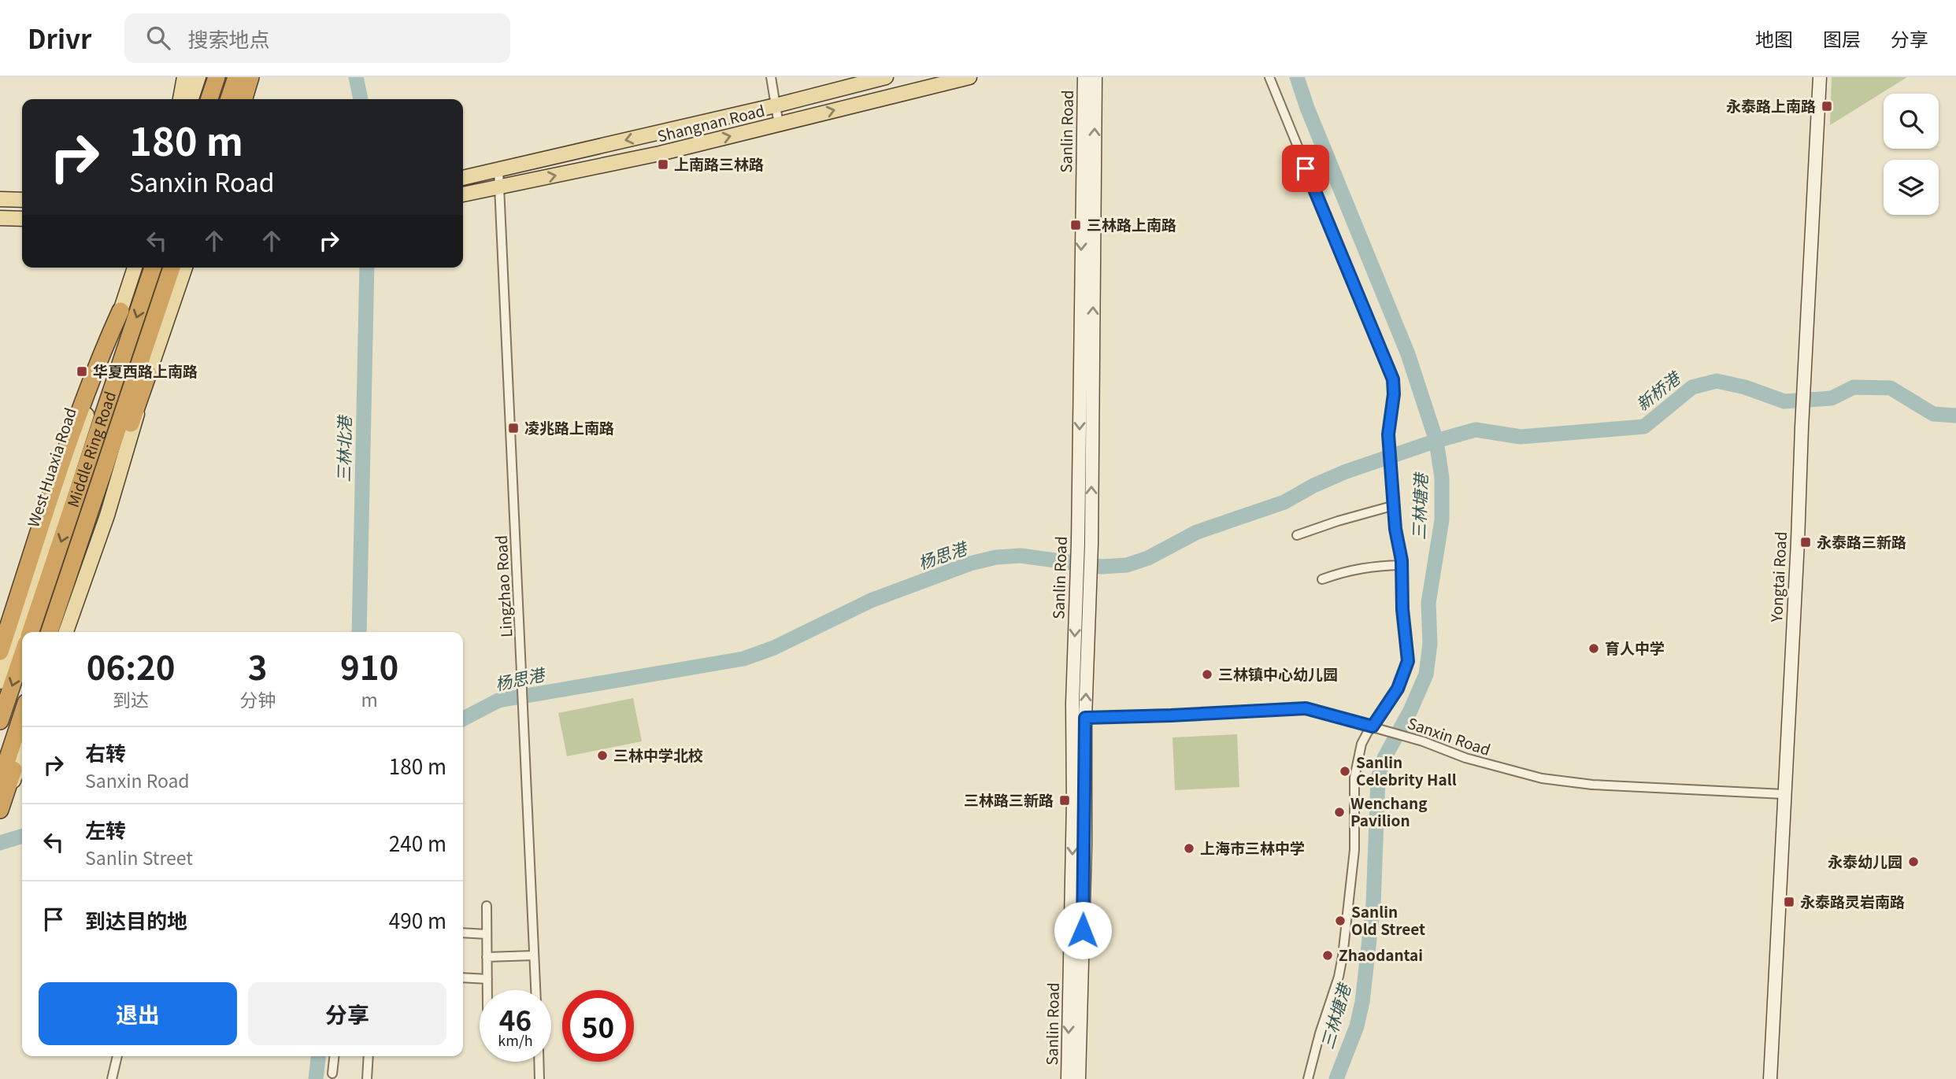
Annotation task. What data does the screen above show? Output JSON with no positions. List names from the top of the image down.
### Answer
{
  "streets": {
    "highway": ["Middle Ring Road"],
    "main road": [
      "Shangnan Road",
      "Sanlin Road",
      "West Huaxia Road",
      "Yongtai Road"
    ],
    "street": ["Lingzhao Road", "Sanxin Road"]
  },
  "crossings": [
    ["Shangnan Road", "Lingzhao Road"],
    ["Sanlin Road", "Sanxin Road"],
    ["Yongtai Road", "Sanxin Road"]
  ],
  "water": [
    "新桥港",
    "三林北港",
    "三林塘港",
    "杨思港"
  ],
  "places": {
    "transit": [
      "永泰路上南路",
      "上南路三林路",
      "三林路上南路",
      "华夏西路上南路",
      "凌兆路上南路",
      "永泰路三新路",
      "三林路三新路",
      "永泰路灵岩南路"
    ],
    "other": [
      "育人中学",
      "三林镇中心幼儿园",
      "三林中学北校",
      "Sanlin Celebrity Hall",
      "Wenchang Pavilion",
      "上海市三林中学",
      "永泰幼儿园",
      "Sanlin Old Street",
      "Zhaodantai"
    ]
  },
  "page": {
    "header": "Drivr",
    "search": "搜索地点",
    "nav": ["地图", "图层", "分享"],
    "turn": ["180 m", "Sanxin Road"],
    "eta": [
      "06:20",
      "到达",
      "3",
      "分钟",
      "910",
      "m"
    ],
    "list": [
      {
        "name": "右转",
        "note": "Sanxin Road",
        "value": "180 m"
      },
      {
        "name": "左转",
        "note": "Sanlin Street",
        "value": "240 m"
      },
      {
        "name": "到达目的地",
        "value": "490 m"
      }
    ],
    "buttons": ["退出", "分享"],
    "speed": "46 km/h",
    "limit": "50"
  }
}
